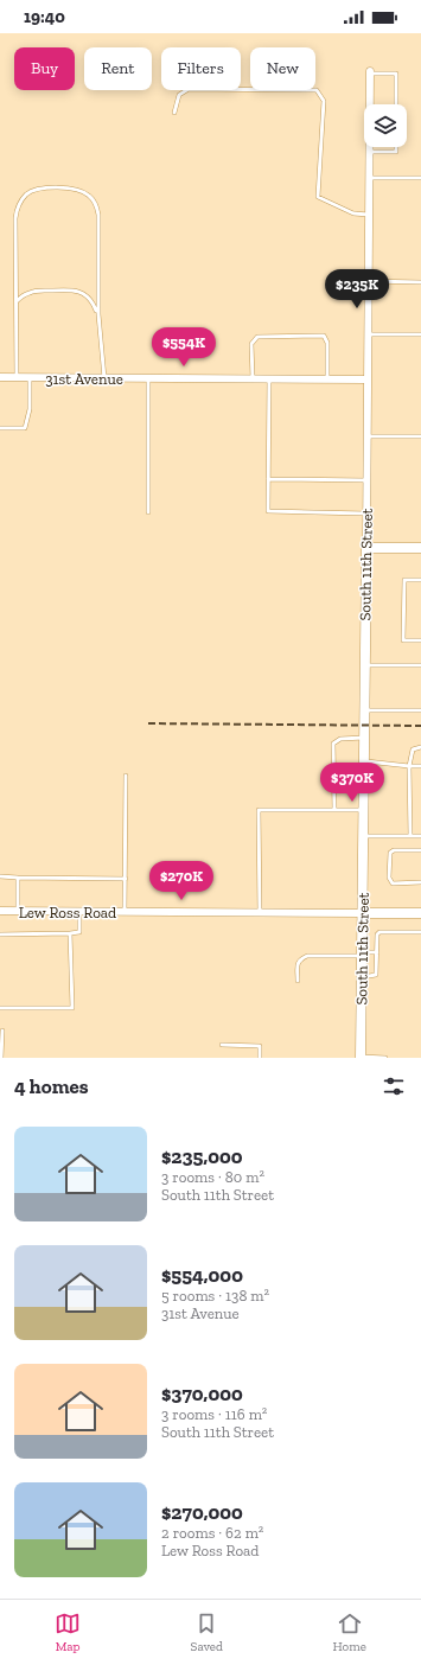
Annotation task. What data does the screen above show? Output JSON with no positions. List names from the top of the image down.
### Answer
{
  "streets": {
    "street": ["31st Avenue", "South 11th Street", "Lew Ross Road"]
  },
  "crossings": [
    ["31st Avenue", "South 11th Street"],
    ["South 11th Street", "Lew Ross Road"]
  ],
  "page": {
    "status": "19:40",
    "chip": [
      "Buy",
      "Rent",
      "Filters",
      "New"
    ],
    "price": [
      "$235K",
      "$554K",
      "$370K",
      "$270K"
    ],
    "heading": "4 homes",
    "list": [
      {
        "name": "$235,000",
        "note": "3 rooms · 80 m² · South 11th Street"
      },
      {
        "name": "$554,000",
        "note": "5 rooms · 138 m² · 31st Avenue"
      },
      {
        "name": "$370,000",
        "note": "3 rooms · 116 m² · South 11th Street"
      },
      {
        "name": "$270,000",
        "note": "2 rooms · 62 m² · Lew Ross Road"
      }
    ],
    "tabs": ["Map", "Saved", "Home"]
  }
}
